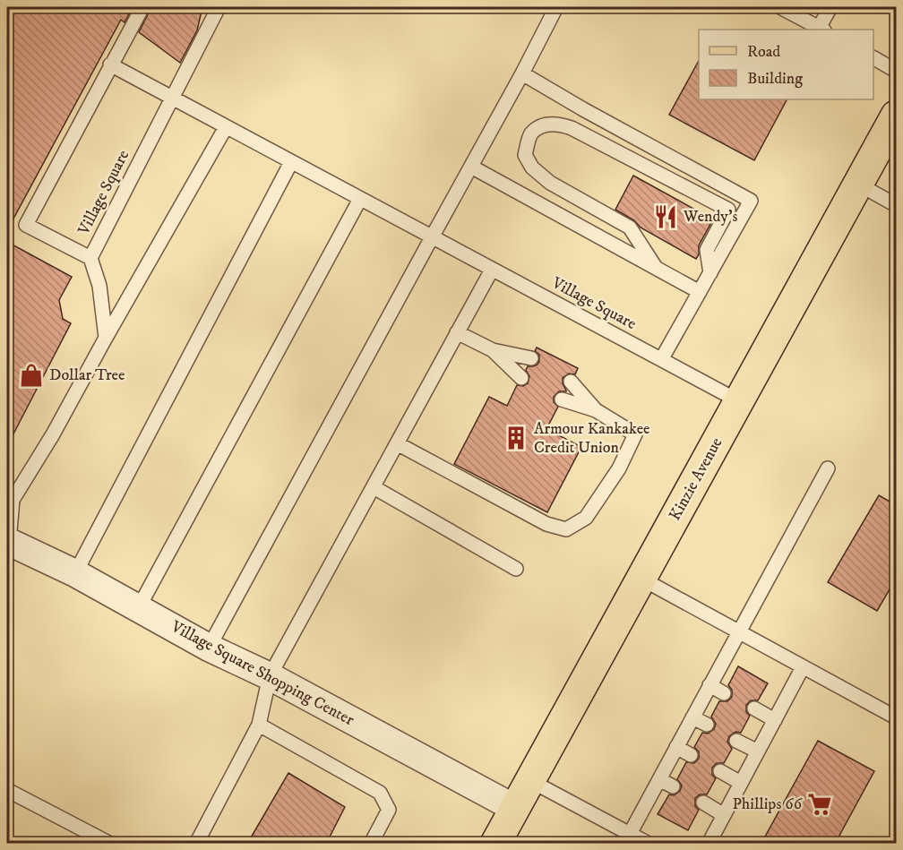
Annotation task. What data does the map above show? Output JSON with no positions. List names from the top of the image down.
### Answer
{
  "streets": {
    "main road": ["Kinzie Avenue"],
    "street": ["Village Square Shopping Center"],
    "lane": ["Village Square"]
  },
  "crossings": [
    ["Village Square", "Kinzie Avenue"],
    ["Kinzie Avenue", "Village Square Shopping Center"]
  ],
  "places": {
    "restaurant": ["Wendy's"],
    "shop": ["Dollar Tree"],
    "building": ["Armour Kankakee Credit Union"],
    "supermarket": ["Phillips 66"]
  },
  "legend": ["Road", "Building"]
}
